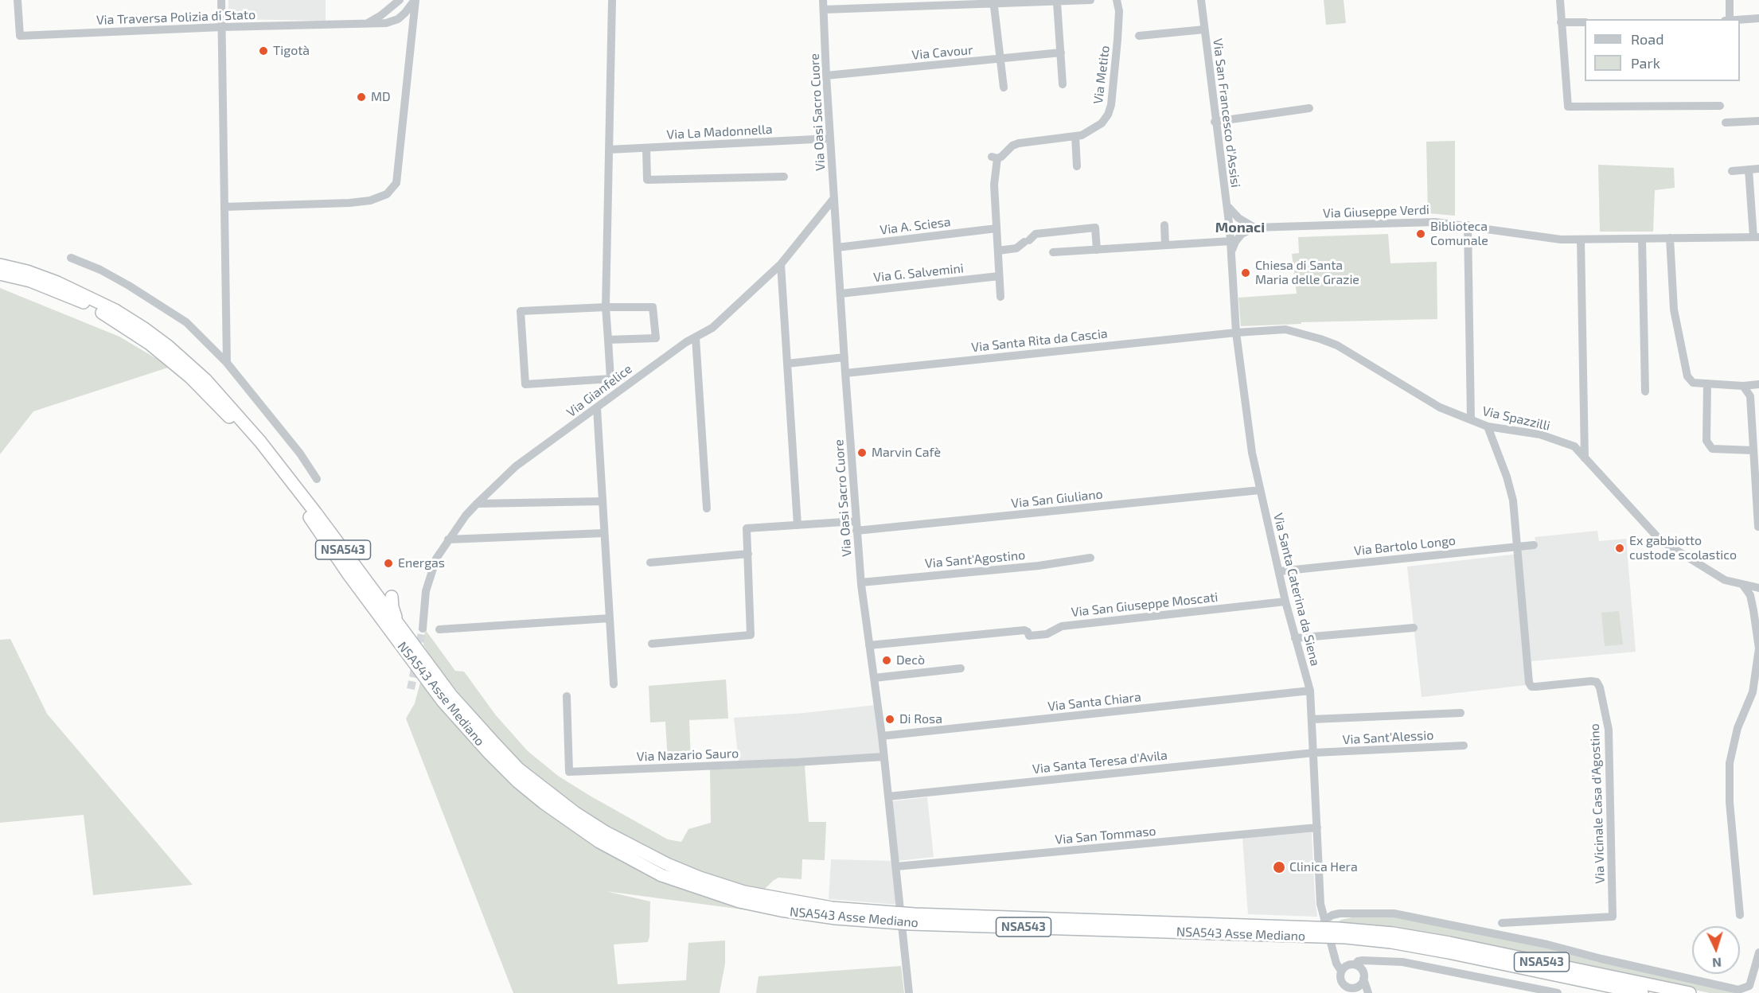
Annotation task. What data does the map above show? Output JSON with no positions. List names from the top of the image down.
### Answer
{
  "streets": {
    "highway": ["NSA543", "NSA543 Asse Mediano"],
    "street": [
      "Via Traversa Polizia di Stato",
      "Via Cavour",
      "Via Metito",
      "Via Oasi Sacro Cuore",
      "Via San Francesco d'Assisi",
      "Via La Madonnella",
      "Via Giuseppe Verdi",
      "Via A. Sciesa",
      "Via G. Salvemini",
      "Via Santa Rita da Cascia",
      "Via Gianfelice",
      "Via Spazzilli",
      "Via San Giuliano",
      "Via Bartolo Longo",
      "Via Sant'Agostino",
      "Via Santa Caterina da Siena",
      "Via San Giuseppe Moscati",
      "Via Santa Chiara",
      "Via Sant'Alessio",
      "Via Nazario Sauro",
      "Via Santa Teresa d'Avila",
      "Via Vicinale Casa d'Agostino",
      "Via San Tommaso"
    ]
  },
  "crossings": [
    ["Via Cavour", "Via Oasi Sacro Cuore"],
    ["Via Metito", "Via A. Sciesa"],
    ["Via Metito", "Via G. Salvemini"],
    ["Via Oasi Sacro Cuore", "Via La Madonnella"],
    ["Via Oasi Sacro Cuore", "Via A. Sciesa"],
    ["Via Oasi Sacro Cuore", "Via G. Salvemini"],
    ["Via Oasi Sacro Cuore", "Via Santa Rita da Cascia"],
    ["Via Oasi Sacro Cuore", "Via Gianfelice"],
    ["Via Oasi Sacro Cuore", "Via San Giuliano"],
    ["Via Oasi Sacro Cuore", "Via Sant'Agostino"],
    ["Via Oasi Sacro Cuore", "Via San Giuseppe Moscati"],
    ["Via Oasi Sacro Cuore", "Via Santa Chiara"],
    ["Via Oasi Sacro Cuore", "Via Nazario Sauro"],
    ["Via Oasi Sacro Cuore", "Via Santa Teresa d'Avila"],
    ["Via Oasi Sacro Cuore", "Via San Tommaso"],
    ["Via San Francesco d'Assisi", "Via Giuseppe Verdi"],
    ["Via San Francesco d'Assisi", "Via Santa Caterina da Siena"],
    ["Via Giuseppe Verdi", "Via Santa Caterina da Siena"],
    ["Via Santa Rita da Cascia", "Via Spazzilli"],
    ["Via Santa Rita da Cascia", "Via Santa Caterina da Siena"],
    ["Via Spazzilli", "Via Santa Caterina da Siena"],
    ["Via Spazzilli", "Via Vicinale Casa d'Agostino"],
    ["Via San Giuliano", "Via Santa Caterina da Siena"],
    ["Via Bartolo Longo", "Via Santa Caterina da Siena"],
    ["Via Bartolo Longo", "Via Vicinale Casa d'Agostino"],
    ["Via Santa Caterina da Siena", "Via San Giuseppe Moscati"],
    ["Via Santa Caterina da Siena", "Via Santa Chiara"],
    ["Via Santa Caterina da Siena", "Via Sant'Alessio"],
    ["Via Santa Caterina da Siena", "Via Santa Teresa d'Avila"],
    ["Via Santa Caterina da Siena", "Via San Tommaso"],
    ["Via Sant'Alessio", "Via Santa Teresa d'Avila"]
  ],
  "districts": ["Monaci"],
  "places": [
    "Tigotà",
    "MD",
    "Biblioteca Comunale",
    "Chiesa di Santa Maria delle Grazie",
    "Marvin Cafè",
    "Ex gabbiotto custode scolastico",
    "Energas",
    "Decò",
    "Di Rosa",
    "Clinica Hera"
  ],
  "legend": ["Road", "Park"],
  "north": "bottom"
}
